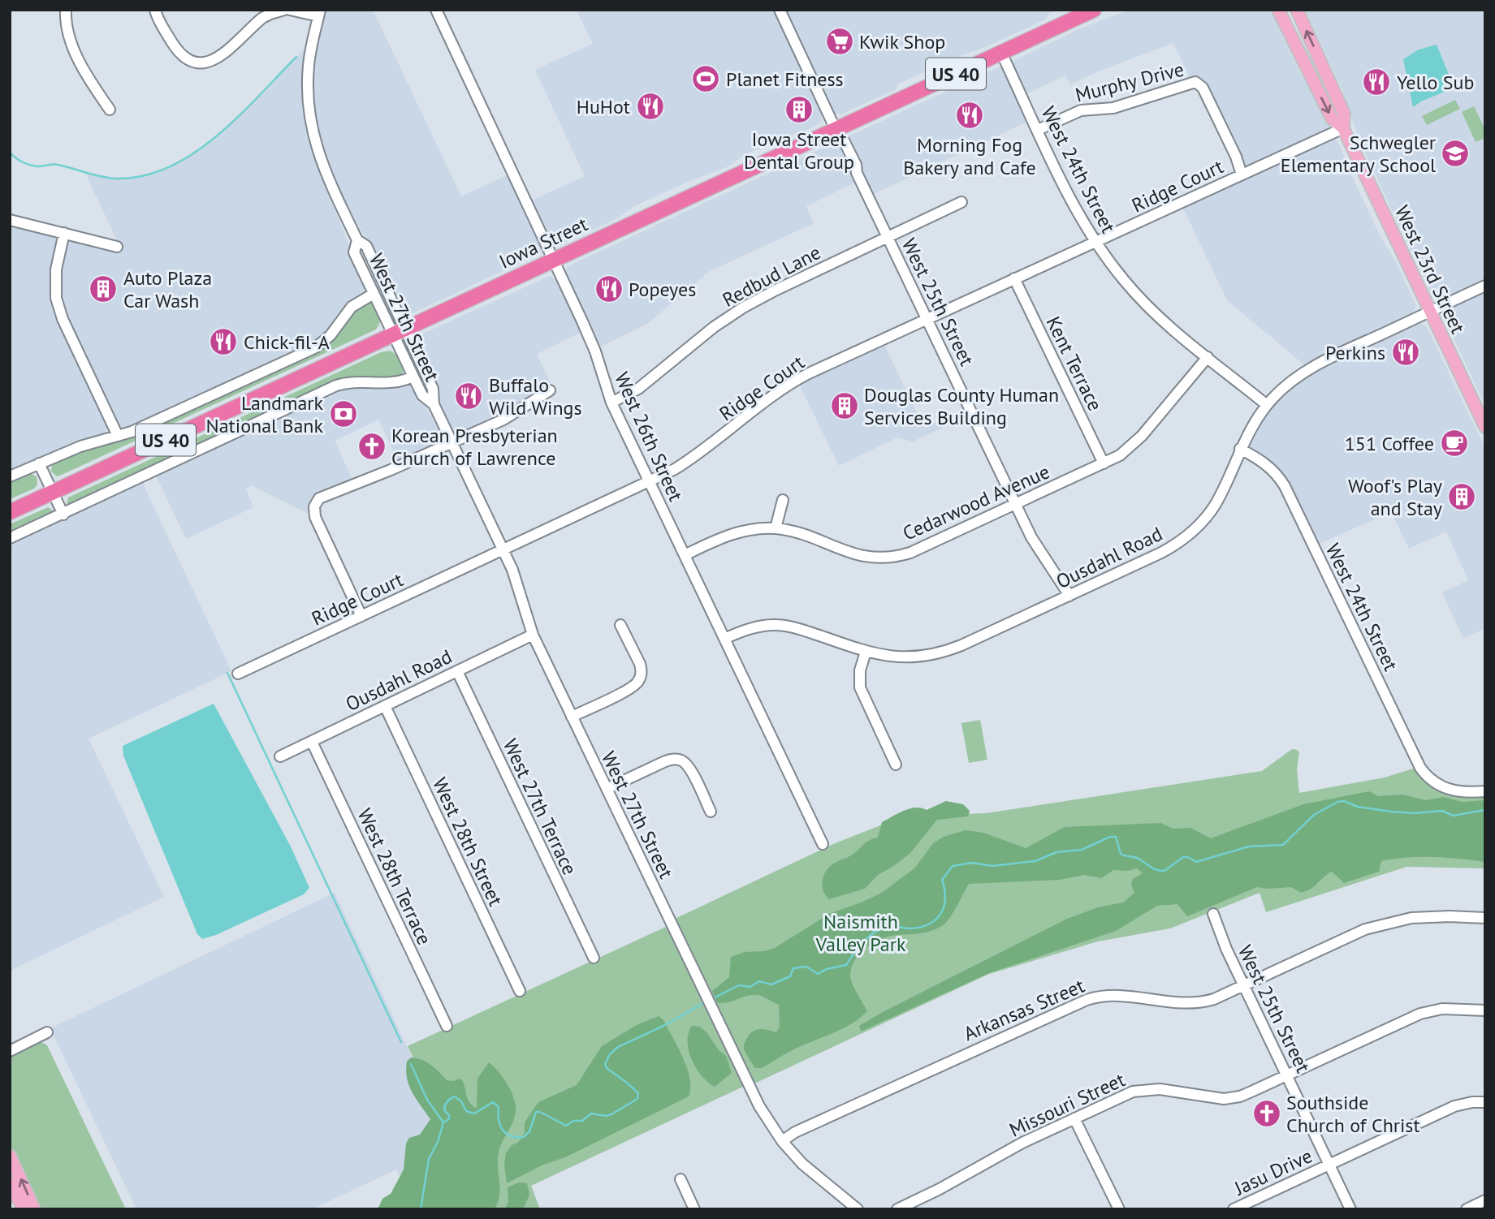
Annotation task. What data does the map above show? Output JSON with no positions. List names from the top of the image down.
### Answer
{
  "streets": {
    "highway": ["US 40", "Iowa Street"],
    "main road": ["West 23rd Street"],
    "street": [
      "Murphy Drive",
      "West 24th Street",
      "Ridge Court",
      "Redbud Lane",
      "West 25th Street",
      "West 27th Street",
      "Kent Terrace",
      "West 26th Street",
      "Cedarwood Avenue",
      "Ousdahl Road",
      "West 27th Terrace",
      "West 28th Street",
      "West 28th Terrace",
      "Arkansas Street",
      "Missouri Street",
      "Jasu Drive"
    ]
  },
  "crossings": [
    ["Murphy Drive", "West 24th Street"],
    ["Murphy Drive", "Ridge Court"],
    ["West 24th Street", "Ridge Court"],
    ["West 24th Street", "Iowa Street"],
    ["West 24th Street", "Cedarwood Avenue"],
    ["West 24th Street", "Ousdahl Road"],
    ["Ridge Court", "West 23rd Street"],
    ["Ridge Court", "West 25th Street"],
    ["Ridge Court", "West 27th Street"],
    ["Ridge Court", "Kent Terrace"],
    ["Ridge Court", "West 26th Street"],
    ["Iowa Street", "West 25th Street"],
    ["Iowa Street", "West 27th Street"],
    ["Iowa Street", "West 26th Street"],
    ["West 23rd Street", "Ousdahl Road"],
    ["Redbud Lane", "West 25th Street"],
    ["Redbud Lane", "West 26th Street"],
    ["West 25th Street", "Cedarwood Avenue"],
    ["West 25th Street", "Ousdahl Road"],
    ["West 25th Street", "Arkansas Street"],
    ["West 25th Street", "Missouri Street"],
    ["West 25th Street", "Jasu Drive"],
    ["West 27th Street", "Ousdahl Road"],
    ["West 27th Street", "Arkansas Street"],
    ["Kent Terrace", "Cedarwood Avenue"],
    ["West 26th Street", "Cedarwood Avenue"],
    ["West 26th Street", "Ousdahl Road"],
    ["Ousdahl Road", "West 27th Terrace"],
    ["Ousdahl Road", "West 28th Street"],
    ["Ousdahl Road", "West 28th Terrace"]
  ],
  "parks": ["Naismith Valley Park"],
  "places": {
    "supermarket": ["Kwik Shop"],
    "sports": ["Planet Fitness"],
    "restaurant": [
      "Yello Sub",
      "HuHot",
      "Morning Fog Bakery and Cafe",
      "Popeyes",
      "Chick-fil-A",
      "Perkins",
      "Buffalo Wild Wings"
    ],
    "building": [
      "Iowa Street Dental Group",
      "Auto Plaza Car Wash",
      "Douglas County Human Services Building",
      "Woof's Play and Stay"
    ],
    "school or university": ["Schwegler Elementary School"],
    "bank": ["Landmark National Bank"],
    "cafe": ["151 Coffee"],
    "church": ["Korean Presbyterian Church of Lawrence", "Southside Church of Christ"]
  }
}
